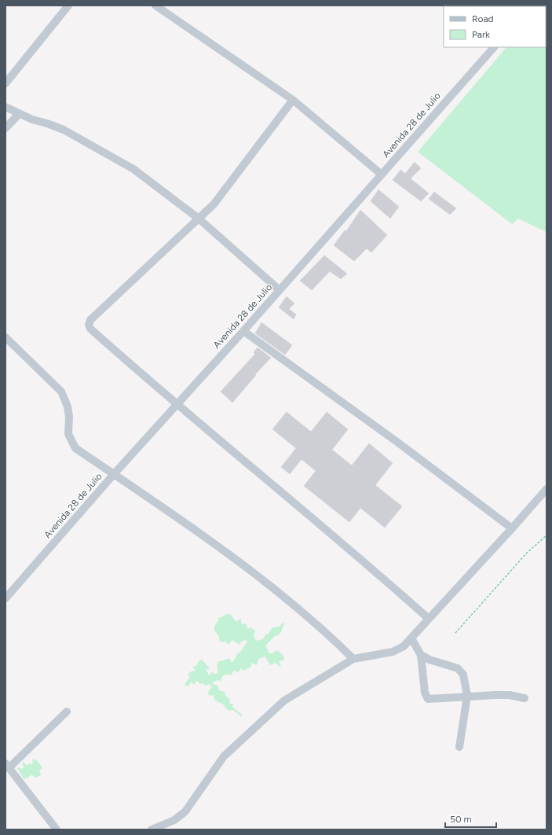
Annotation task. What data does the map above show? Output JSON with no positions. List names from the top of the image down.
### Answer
{
  "streets": {
    "street": ["Avenida 28 de Julio"]
  },
  "legend": ["Road", "Park"],
  "scale_bar": "50 m"
}
